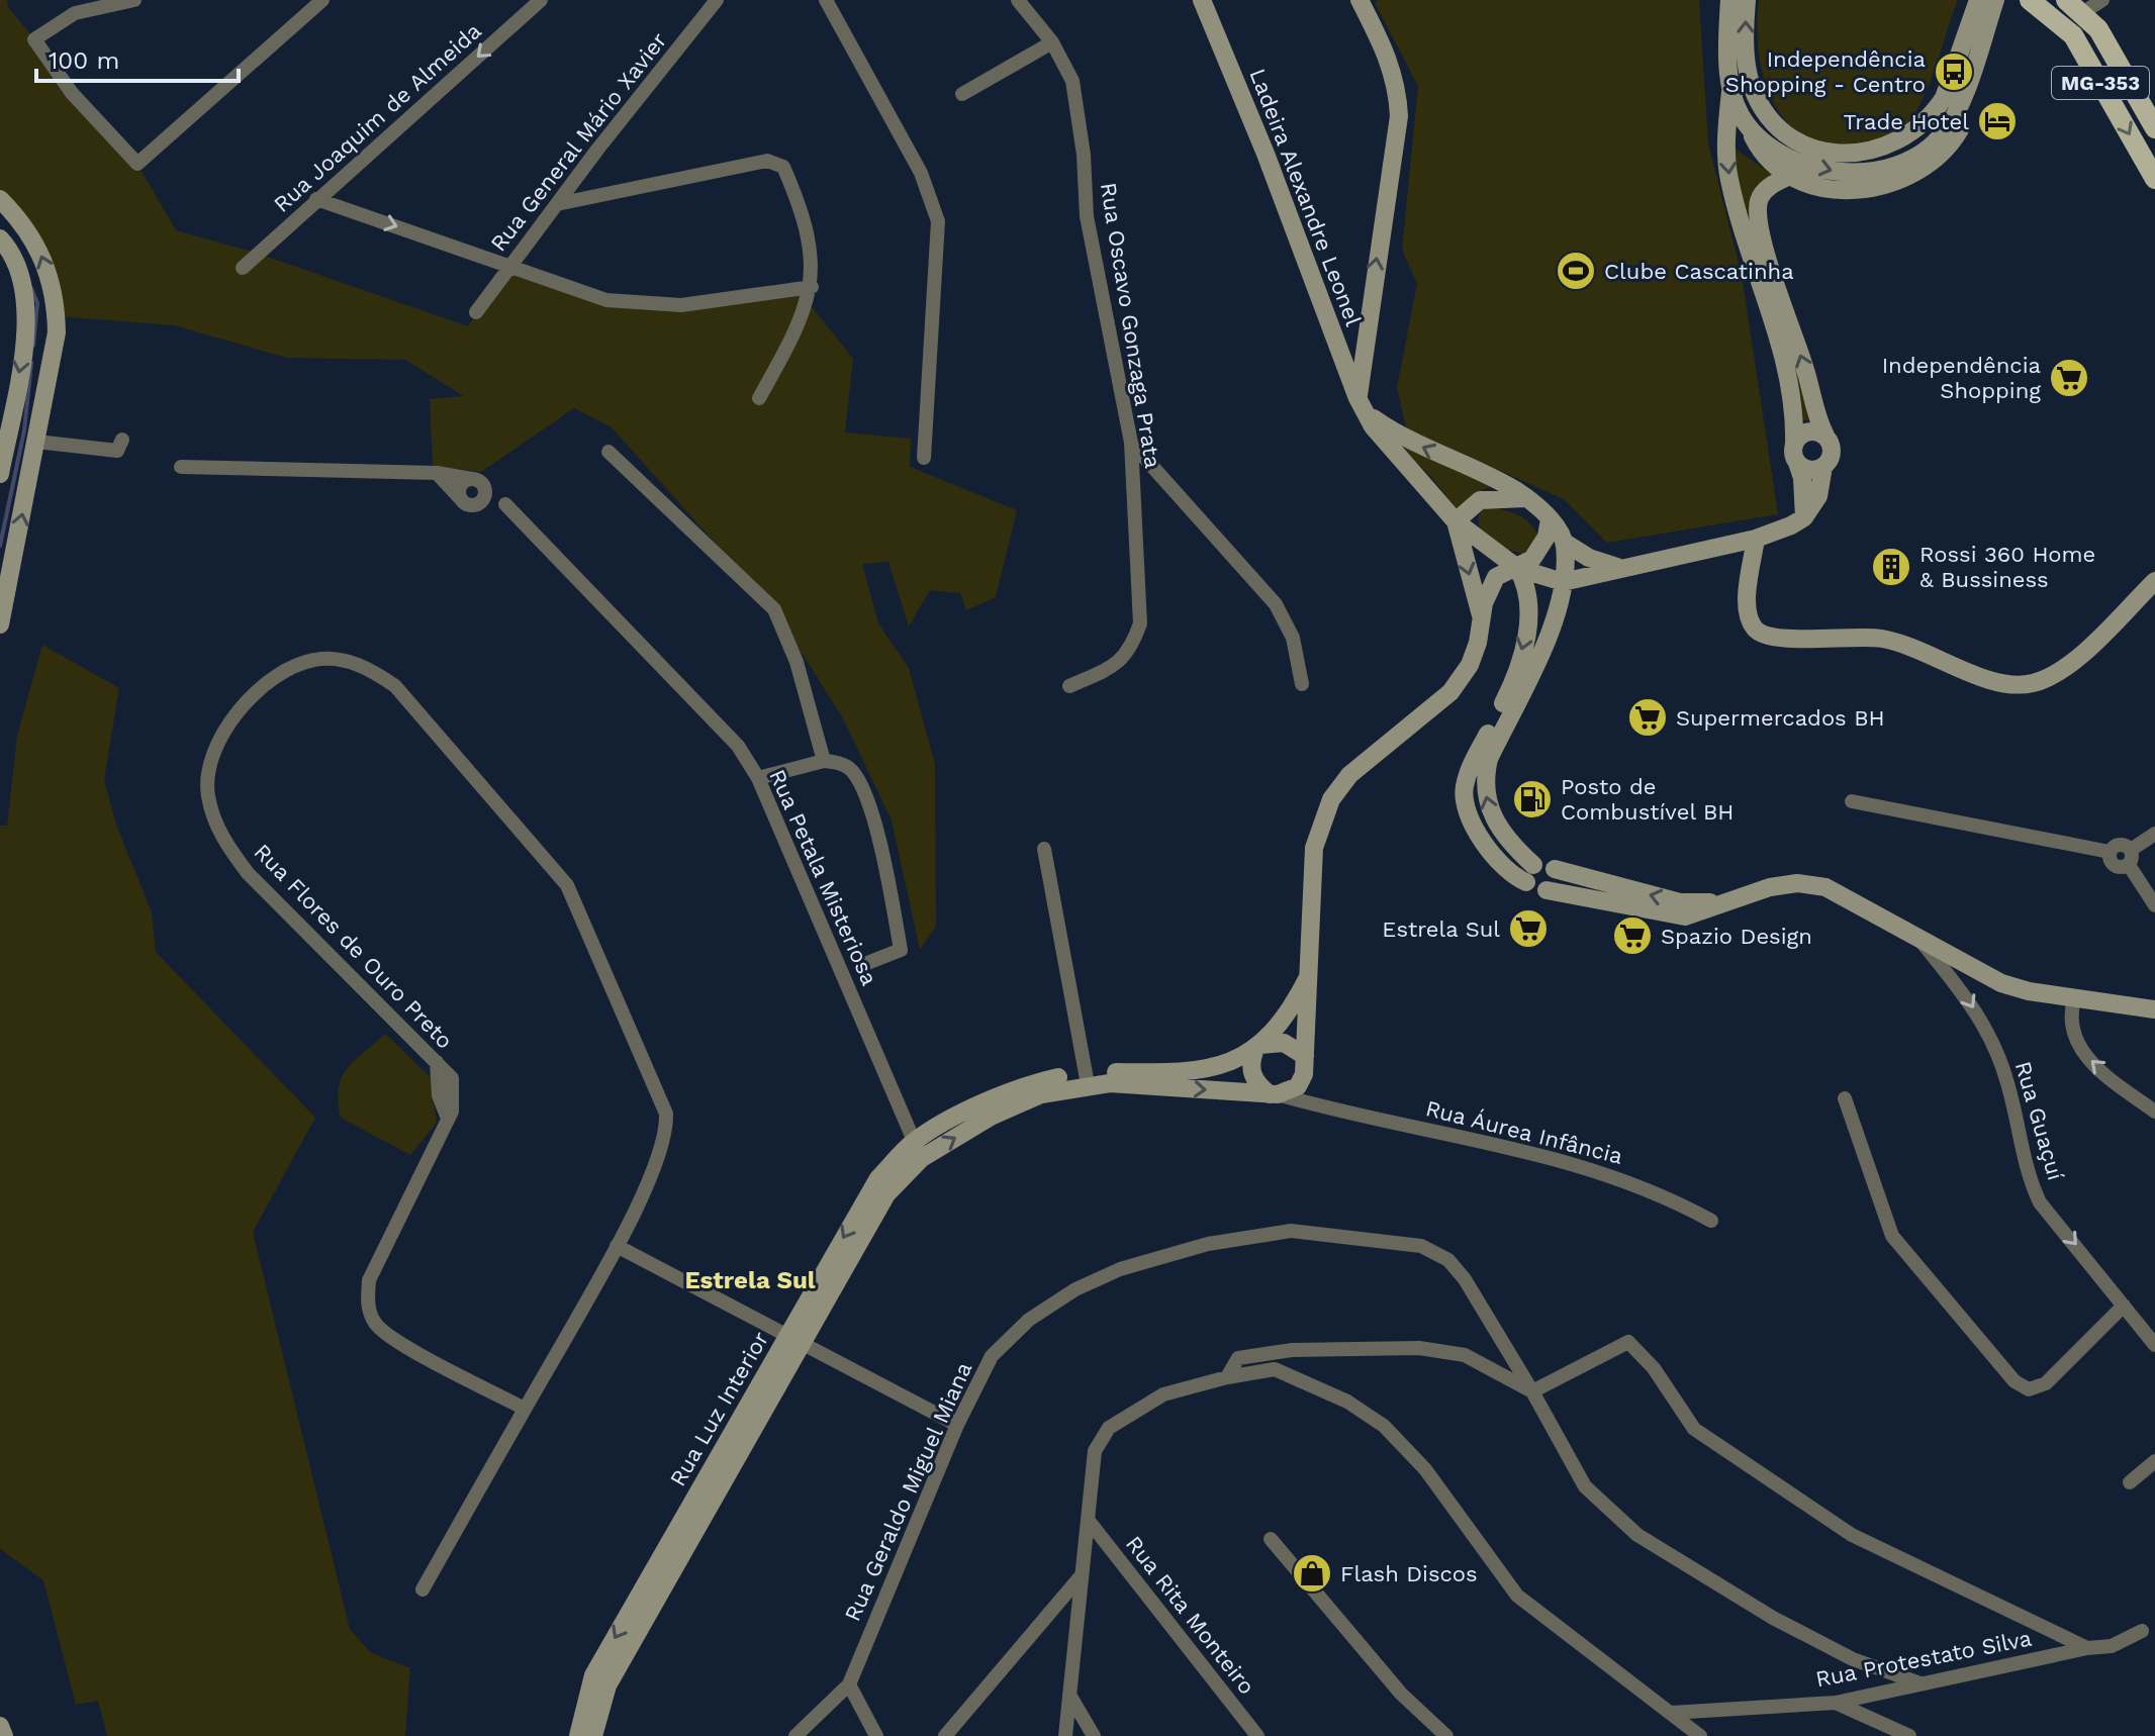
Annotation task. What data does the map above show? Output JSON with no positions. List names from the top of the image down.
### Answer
{
  "streets": {
    "main road": ["MG-353", "Ladeira Alexandre Leonel", "Rua Luz Interior"],
    "street": [
      "Rua Joaquim de Almeida",
      "Rua General Mário Xavier",
      "Rua Oscavo Gonzaga Prata",
      "Rua Petala Misteriosa",
      "Rua Flores de Ouro Preto",
      "Rua Guaçuí",
      "Rua Áurea Infância",
      "Rua Geraldo Miguel Miana",
      "Rua Rita Monteiro",
      "Rua Protestato Silva"
    ]
  },
  "crossings": [
    ["Rua Petala Misteriosa", "Rua Luz Interior"],
    ["Rua Áurea Infância", "Rua Luz Interior"],
    ["Rua Geraldo Miguel Miana", "Rua Protestato Silva"]
  ],
  "one_way": ["Rua Joaquim de Almeida"],
  "districts": ["Estrela Sul"],
  "places": {
    "bus stop": ["Independência Shopping - Centro"],
    "hotel": ["Trade Hotel"],
    "sports": ["Clube Cascatinha"],
    "supermarket": [
      "Independência Shopping",
      "Supermercados BH",
      "Estrela Sul",
      "Spazio Design"
    ],
    "building": ["Rossi 360 Home & Bussiness"],
    "fuel station": ["Posto de Combustível BH"],
    "shop": ["Flash Discos"]
  },
  "scale_bar": "100 m"
}
